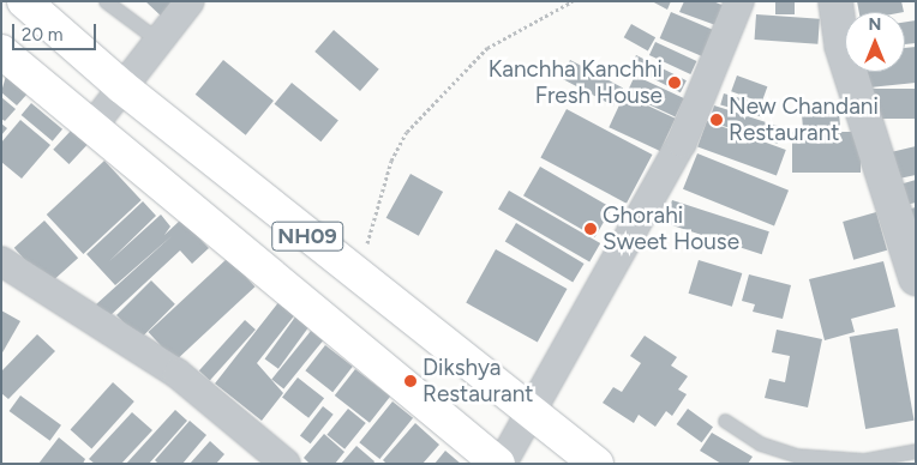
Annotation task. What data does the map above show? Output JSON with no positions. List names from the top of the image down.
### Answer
{
  "streets": {
    "main road": ["NH09"]
  },
  "places": [
    "Kanchha Kanchhi Fresh House",
    "New Chandani Restaurant",
    "Ghorahi Sweet House",
    "Dikshya Restaurant"
  ],
  "scale_bar": "20 m",
  "north": "top"
}
